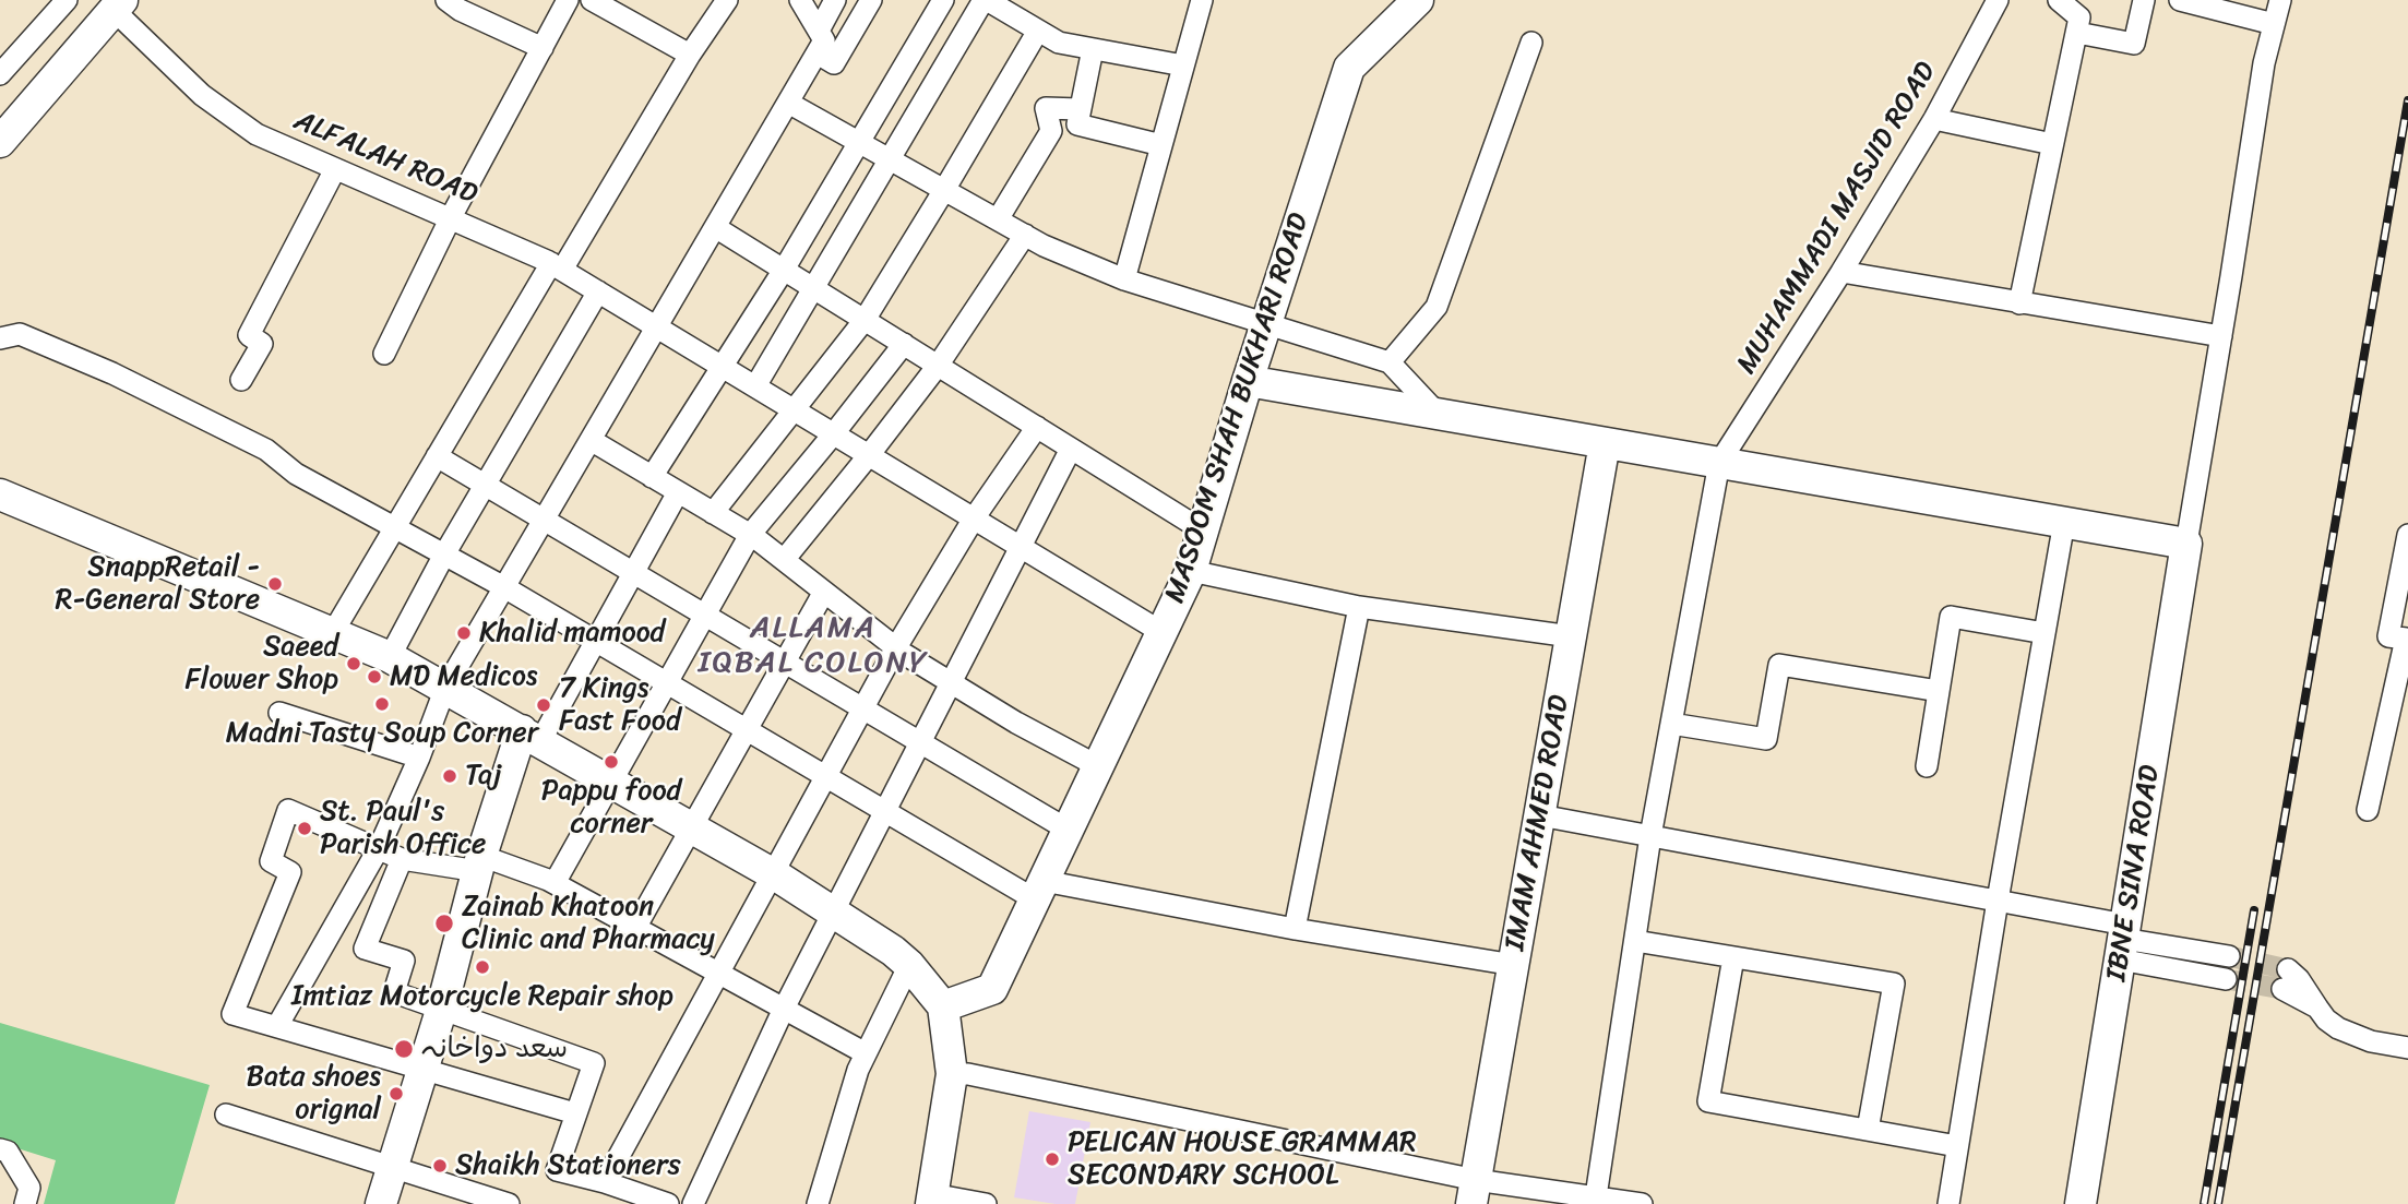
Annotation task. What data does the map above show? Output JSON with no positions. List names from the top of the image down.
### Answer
{
  "streets": {
    "street": [
      "ALFALAH ROAD",
      "MUHAMMADI MASJID ROAD",
      "MASOOM SHAH BUKHARI ROAD",
      "IMAM AHMED ROAD",
      "IBNE SINA ROAD"
    ]
  },
  "crossings": [
    ["ALFALAH ROAD", "MASOOM SHAH BUKHARI ROAD"]
  ],
  "districts": ["ALLAMA IQBAL COLONY"],
  "places": [
    "SnappRetail - R-General Store",
    "Khalid mamood",
    "Saeed Flower Shop",
    "MD Medicos",
    "Madni Tasty Soup Corner",
    "7 Kings Fast Food",
    "Pappu food corner",
    "Taj",
    "St. Paul's Parish Office",
    "Zainab Khatoon Clinic and Pharmacy",
    "Imtiaz Motorcycle Repair shop",
    "سعد دواخانہ",
    "Bata shoes orignal",
    "PELICAN HOUSE GRAMMAR SECONDARY SCHOOL",
    "Shaikh Stationers"
  ]
}
